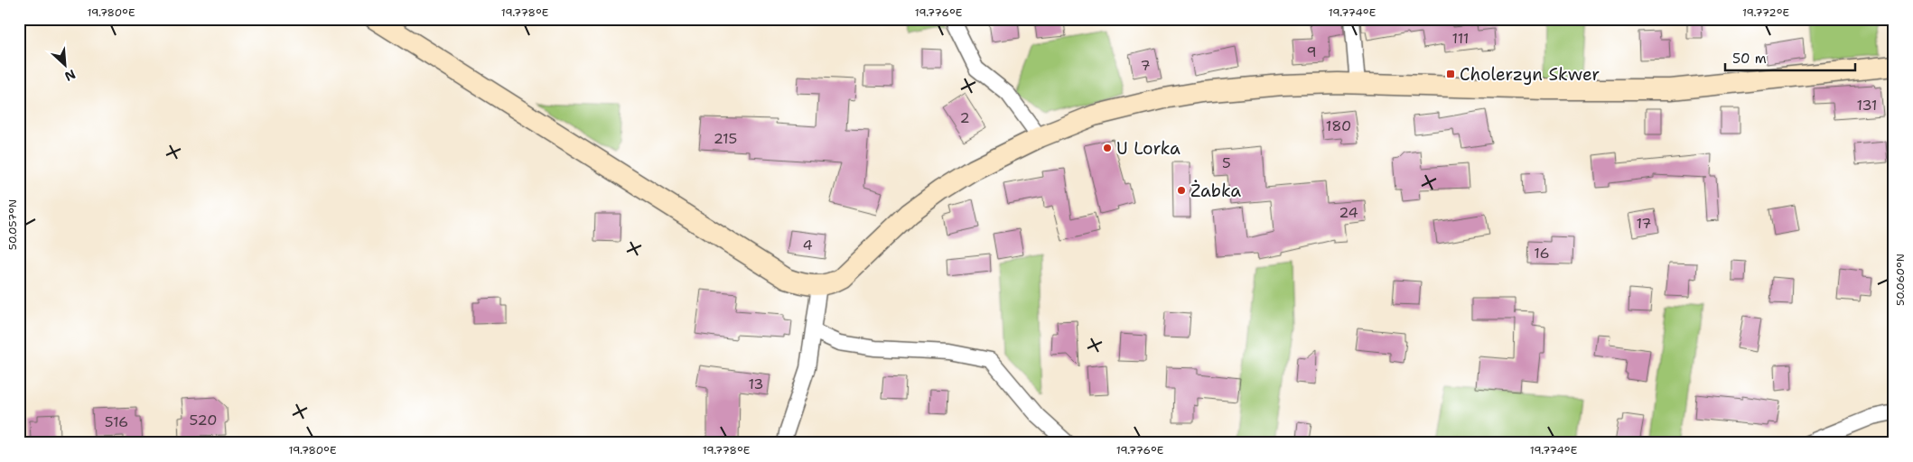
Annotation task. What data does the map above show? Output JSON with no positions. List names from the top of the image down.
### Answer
{
  "places": {
    "transit": ["Cholerzyn Skwer"],
    "other": ["U Lorka", "Żabka"]
  },
  "house_numbers": [
    "111",
    "9",
    "7",
    "131",
    "2",
    "180",
    "215",
    "5",
    "24",
    "17",
    "4",
    "16",
    "13",
    "520",
    "516"
  ],
  "scale_bar": "50 m",
  "north": "bottom right",
  "coordinates": [
    "19.780°E",
    "19.778°E",
    "19.776°E",
    "19.774°E",
    "19.772°E",
    "50.057°N",
    "50.060°N"
  ]
}
